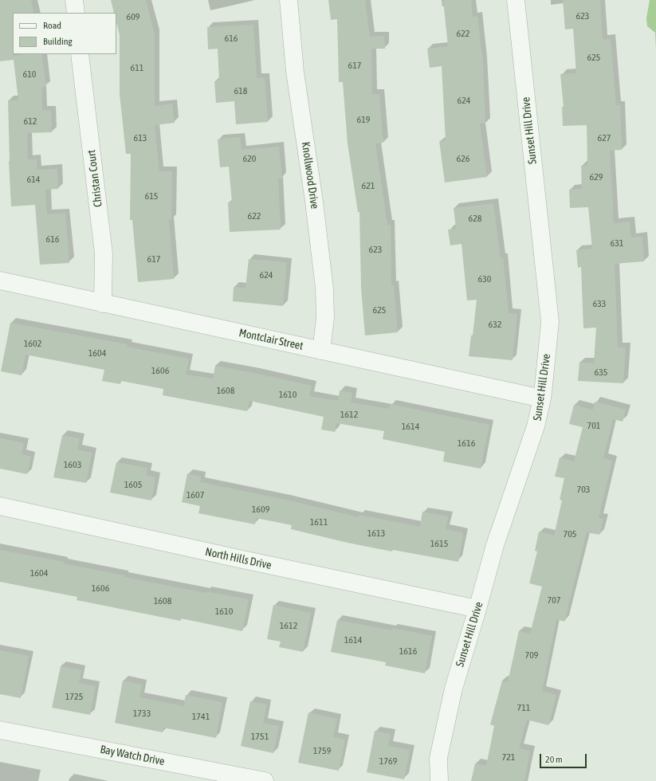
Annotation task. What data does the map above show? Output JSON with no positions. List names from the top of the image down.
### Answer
{
  "streets": {
    "street": [
      "Sunset Hill Drive",
      "Knollwood Drive",
      "Christan Court",
      "Montclair Street",
      "North Hills Drive",
      "Bay Watch Drive"
    ]
  },
  "crossings": [
    ["Sunset Hill Drive", "Montclair Street"],
    ["Sunset Hill Drive", "North Hills Drive"],
    ["Knollwood Drive", "Montclair Street"],
    ["Christan Court", "Montclair Street"]
  ],
  "house_numbers": [
    "623",
    "609",
    "622",
    "616",
    "625",
    "617",
    "611",
    "610",
    "618",
    "624",
    "619",
    "612",
    "613",
    "627",
    "620",
    "626",
    "629",
    "614",
    "621",
    "615",
    "622",
    "628",
    "616",
    "631",
    "623",
    "617",
    "624",
    "630",
    "633",
    "625",
    "632",
    "1602",
    "1604",
    "1606",
    "635",
    "1608",
    "1610",
    "1612",
    "701",
    "1614",
    "1616",
    "1603",
    "1605",
    "703",
    "1607",
    "1609",
    "1611",
    "1613",
    "705",
    "1615",
    "1604",
    "1606",
    "707",
    "1608",
    "1610",
    "1612",
    "1614",
    "1616",
    "709",
    "1725",
    "711",
    "1733",
    "1741",
    "1751",
    "1759",
    "721",
    "1769"
  ],
  "legend": ["Road", "Building"],
  "scale_bar": "20 m"
}
